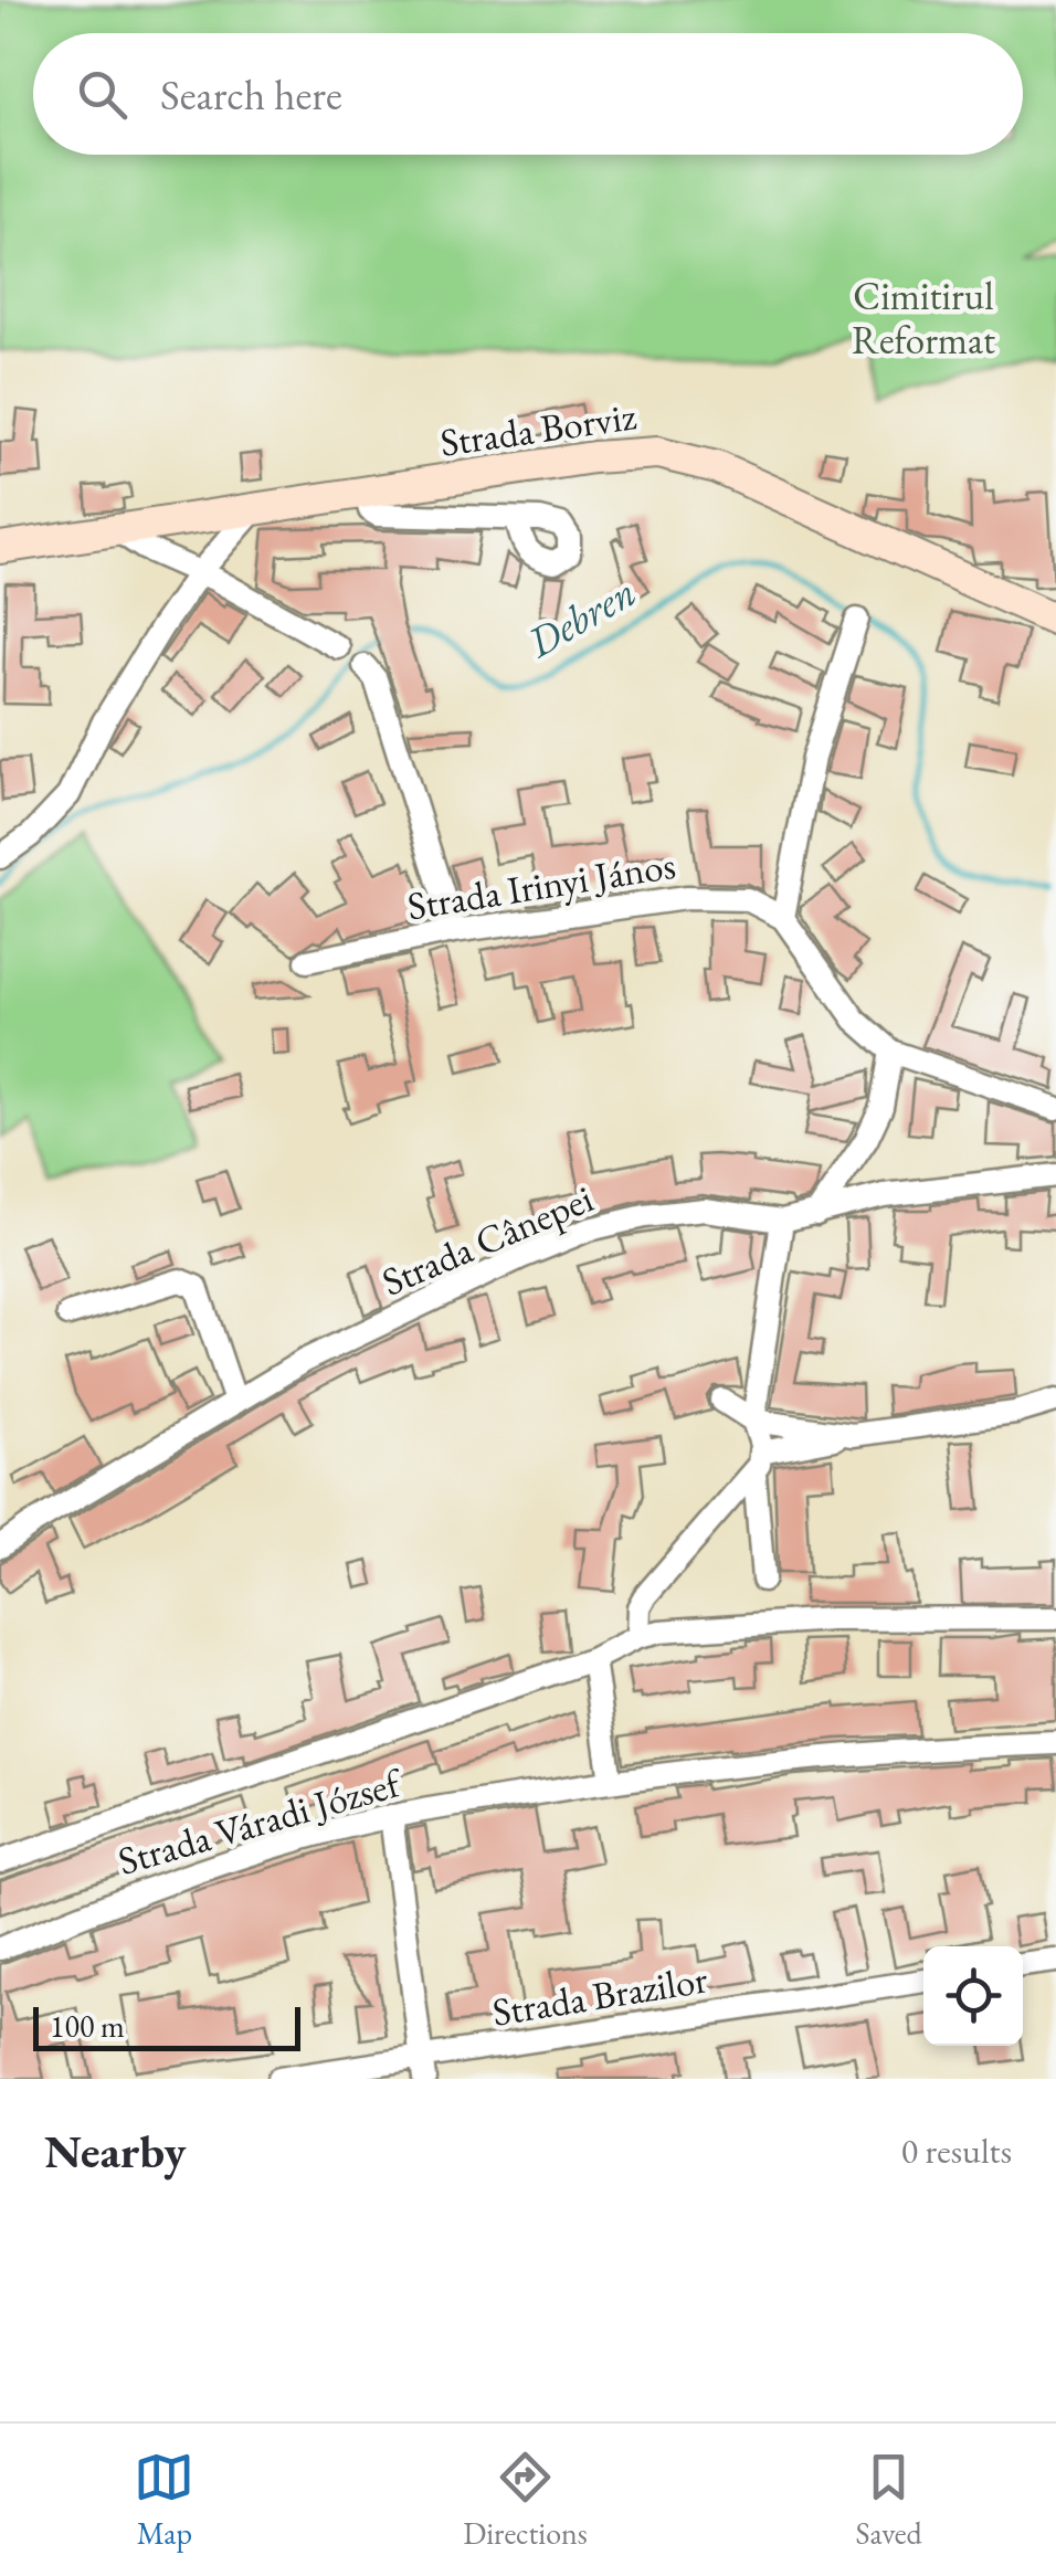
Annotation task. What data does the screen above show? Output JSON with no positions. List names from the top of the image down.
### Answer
{
  "streets": {
    "main road": ["Strada Borviz"],
    "street": [
      "Strada Irinyi János",
      "Strada Cânepei",
      "Strada Váradi József",
      "Strada Brazilor"
    ]
  },
  "water": ["Debren"],
  "parks": ["Cimitirul Reformat"],
  "scale_bar": "100 m",
  "page": {
    "search": "Search here",
    "scale": "100 m",
    "heading": ["Nearby", "0 results"],
    "nav": ["Map", "Directions", "Saved"]
  }
}
